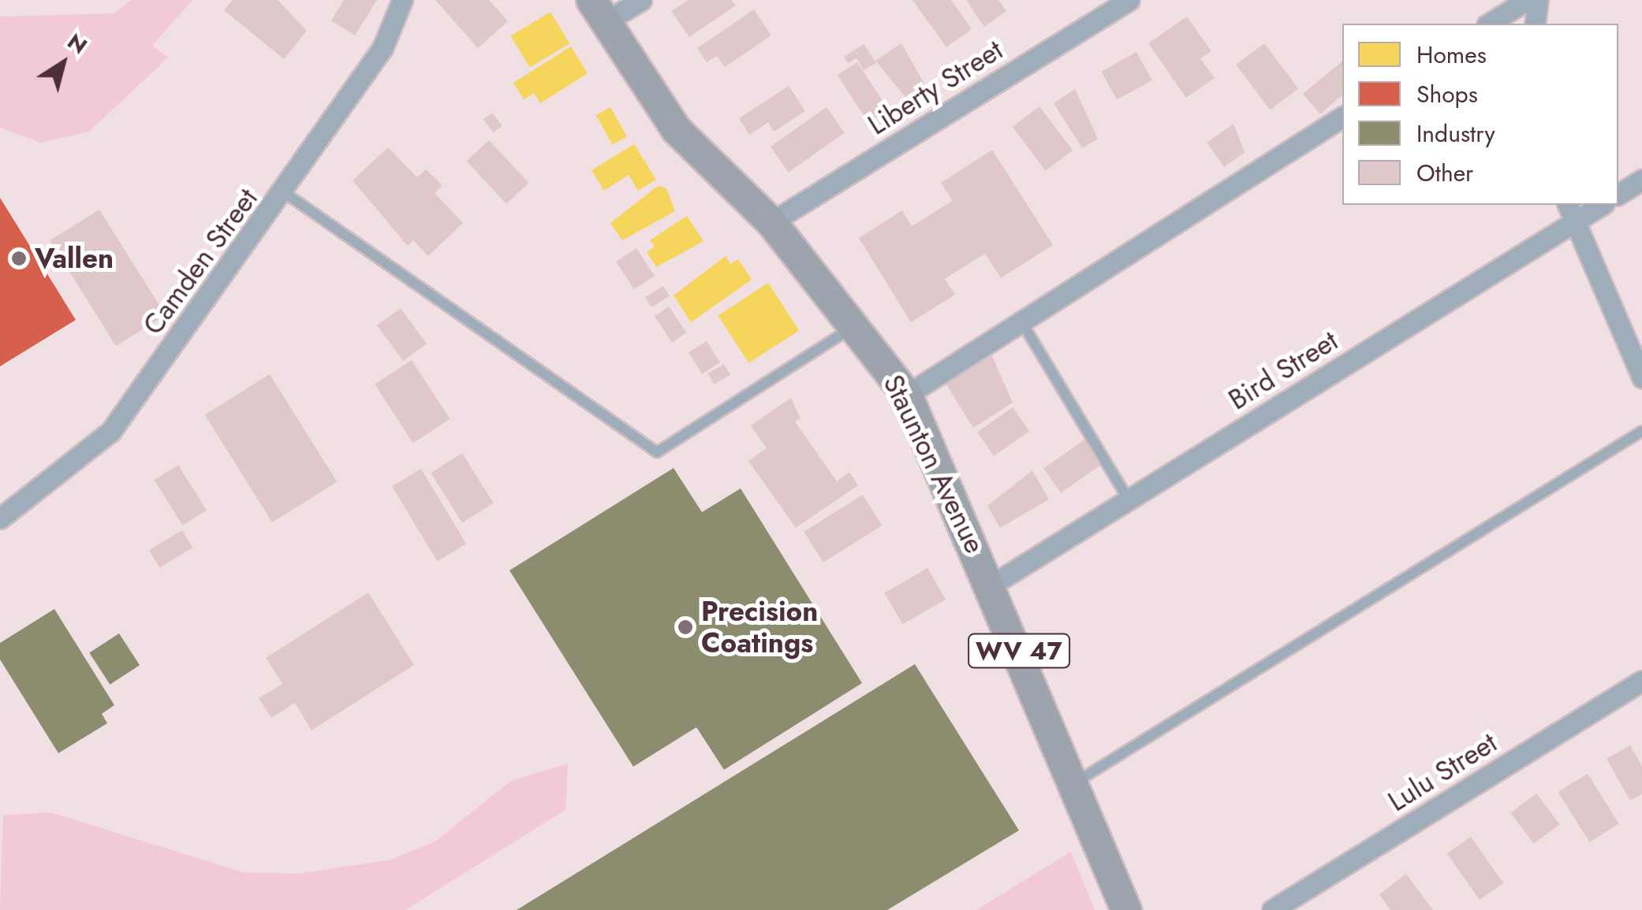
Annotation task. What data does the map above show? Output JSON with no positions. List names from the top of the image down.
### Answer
{
  "streets": {
    "main road": ["Staunton Avenue", "WV 47"],
    "street": [
      "Liberty Street",
      "Camden Street",
      "Bird Street",
      "Lulu Street"
    ]
  },
  "crossings": [
    ["Liberty Street", "Staunton Avenue"],
    ["Bird Street", "Staunton Avenue"]
  ],
  "places": ["Vallen", "Precision Coatings"],
  "legend": [
    "Homes",
    "Shops",
    "Industry",
    "Other"
  ],
  "north": "top right"
}
